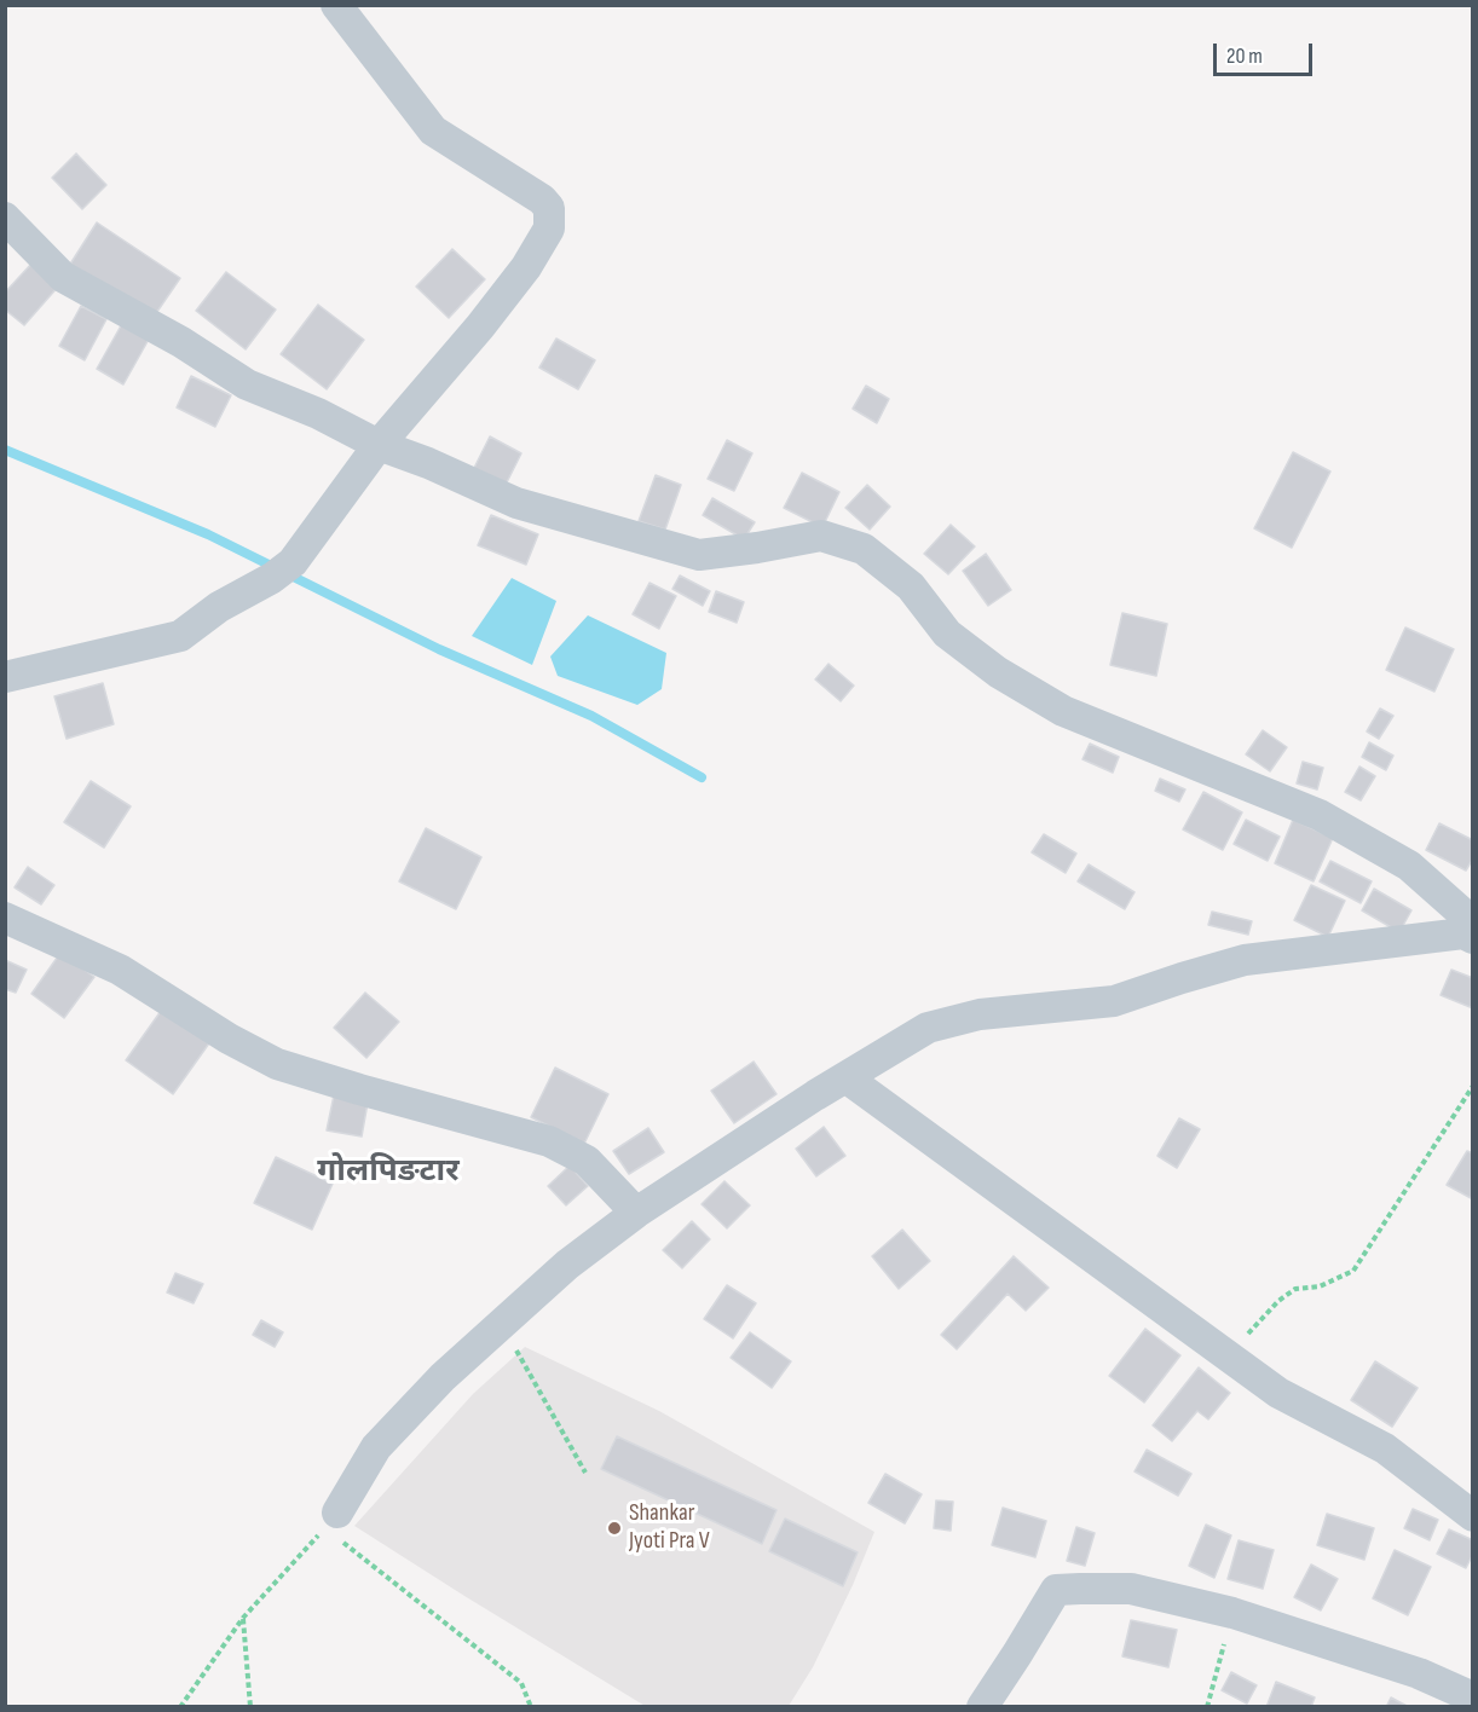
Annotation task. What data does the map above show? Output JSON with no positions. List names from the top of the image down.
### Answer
{
  "districts": ["गोलपिङटार"],
  "places": ["Shankar Jyoti Pra V"],
  "scale_bar": "20 m"
}
